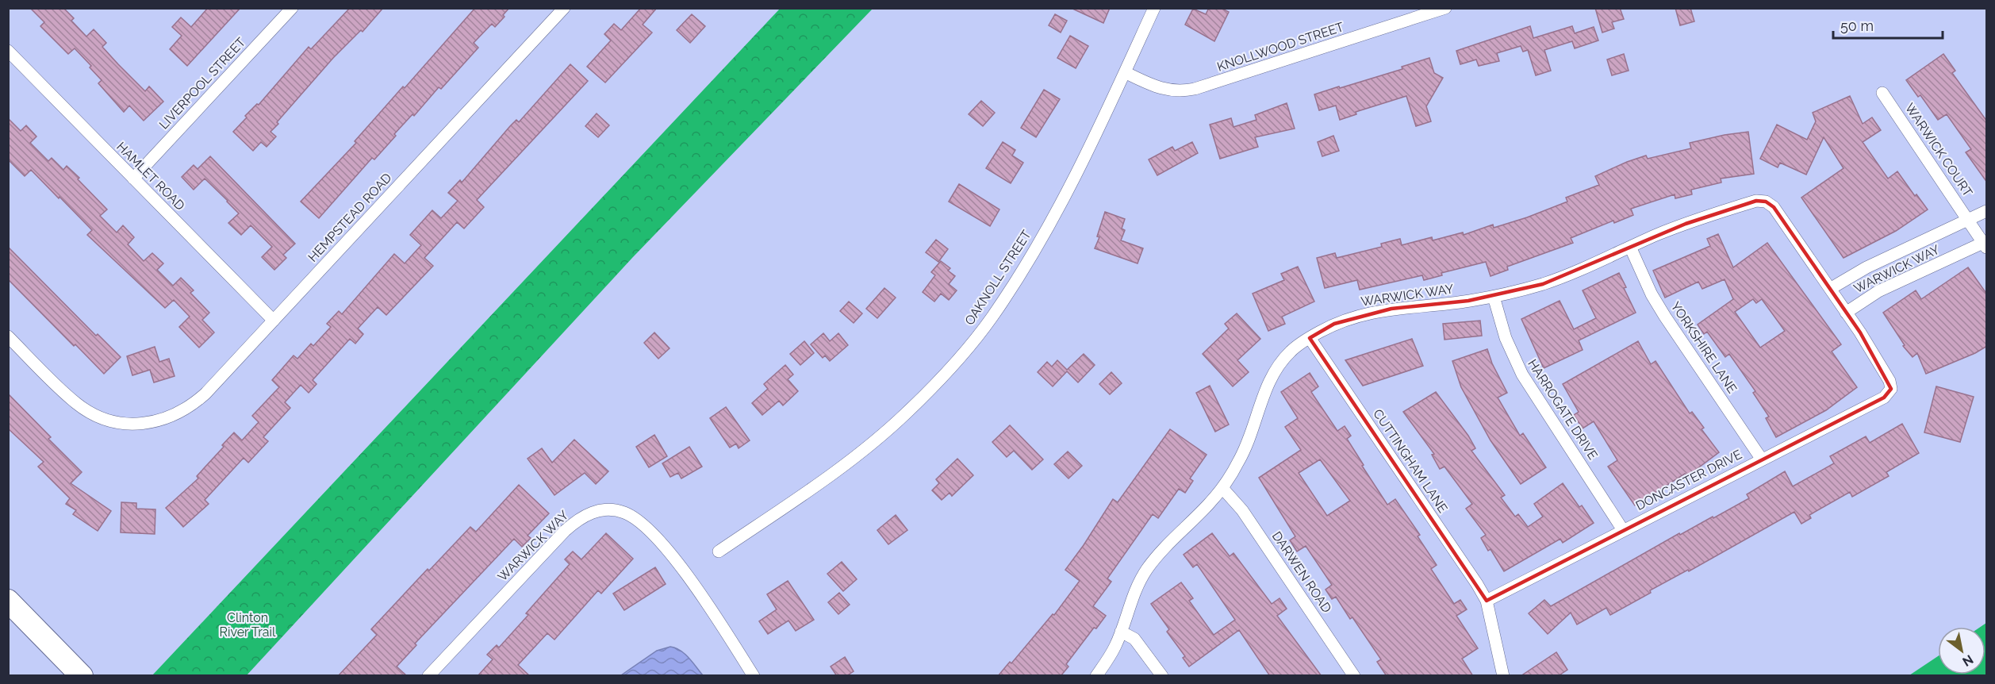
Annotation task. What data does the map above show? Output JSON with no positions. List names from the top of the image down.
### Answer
{
  "streets": {
    "street": [
      "KNOLLWOOD STREET",
      "LIVERPOOL STREET",
      "WARWICK COURT",
      "HAMLET ROAD",
      "HEMPSTEAD ROAD",
      "WARWICK WAY",
      "OAKNOLL STREET",
      "YORKSHIRE LANE",
      "HARROGATE DRIVE",
      "CUTTINGHAM LANE",
      "DONCASTER DRIVE",
      "DARWEN ROAD"
    ]
  },
  "crossings": [
    ["KNOLLWOOD STREET", "OAKNOLL STREET"],
    ["LIVERPOOL STREET", "HAMLET ROAD"],
    ["WARWICK COURT", "WARWICK WAY"],
    ["HAMLET ROAD", "HEMPSTEAD ROAD"],
    ["WARWICK WAY", "YORKSHIRE LANE"],
    ["WARWICK WAY", "HARROGATE DRIVE"],
    ["WARWICK WAY", "CUTTINGHAM LANE"],
    ["WARWICK WAY", "DONCASTER DRIVE"],
    ["WARWICK WAY", "DARWEN ROAD"],
    ["YORKSHIRE LANE", "DONCASTER DRIVE"],
    ["HARROGATE DRIVE", "DONCASTER DRIVE"],
    ["CUTTINGHAM LANE", "DONCASTER DRIVE"]
  ],
  "parks": ["Clinton River Trail"],
  "scale_bar": "50 m",
  "north": "bottom right"
}
